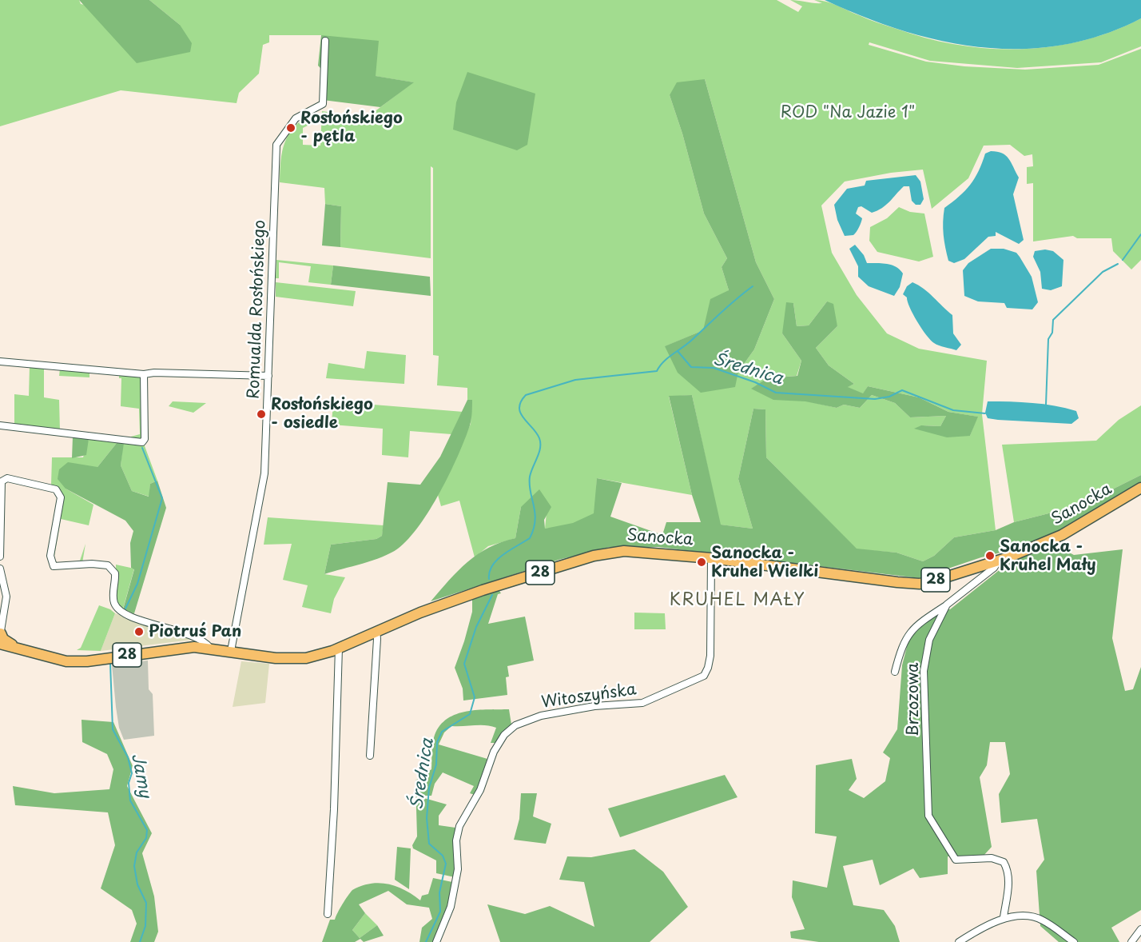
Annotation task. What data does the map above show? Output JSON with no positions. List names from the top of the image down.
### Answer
{
  "streets": {
    "main road": ["Sanocka", "28"],
    "street": ["Romualda Rosłońskiego", "Witoszyńska", "Brzozowa"]
  },
  "crossings": [
    ["Romualda Rosłońskiego", "Sanocka"],
    ["Romualda Rosłońskiego", "28"],
    ["Sanocka", "28"],
    ["Sanocka", "Witoszyńska"],
    ["Sanocka", "Brzozowa"]
  ],
  "districts": ["KRUHEL MAŁY"],
  "water": ["Średnica", "Jamy"],
  "parks": ["ROD \"Na Jazie 1\""],
  "places": [
    "Rosłońskiego - pętla",
    "Rosłońskiego - osiedle",
    "Sanocka - Kruhel Mały",
    "Sanocka - Kruhel Wielki",
    "Piotruś Pan"
  ]
}
